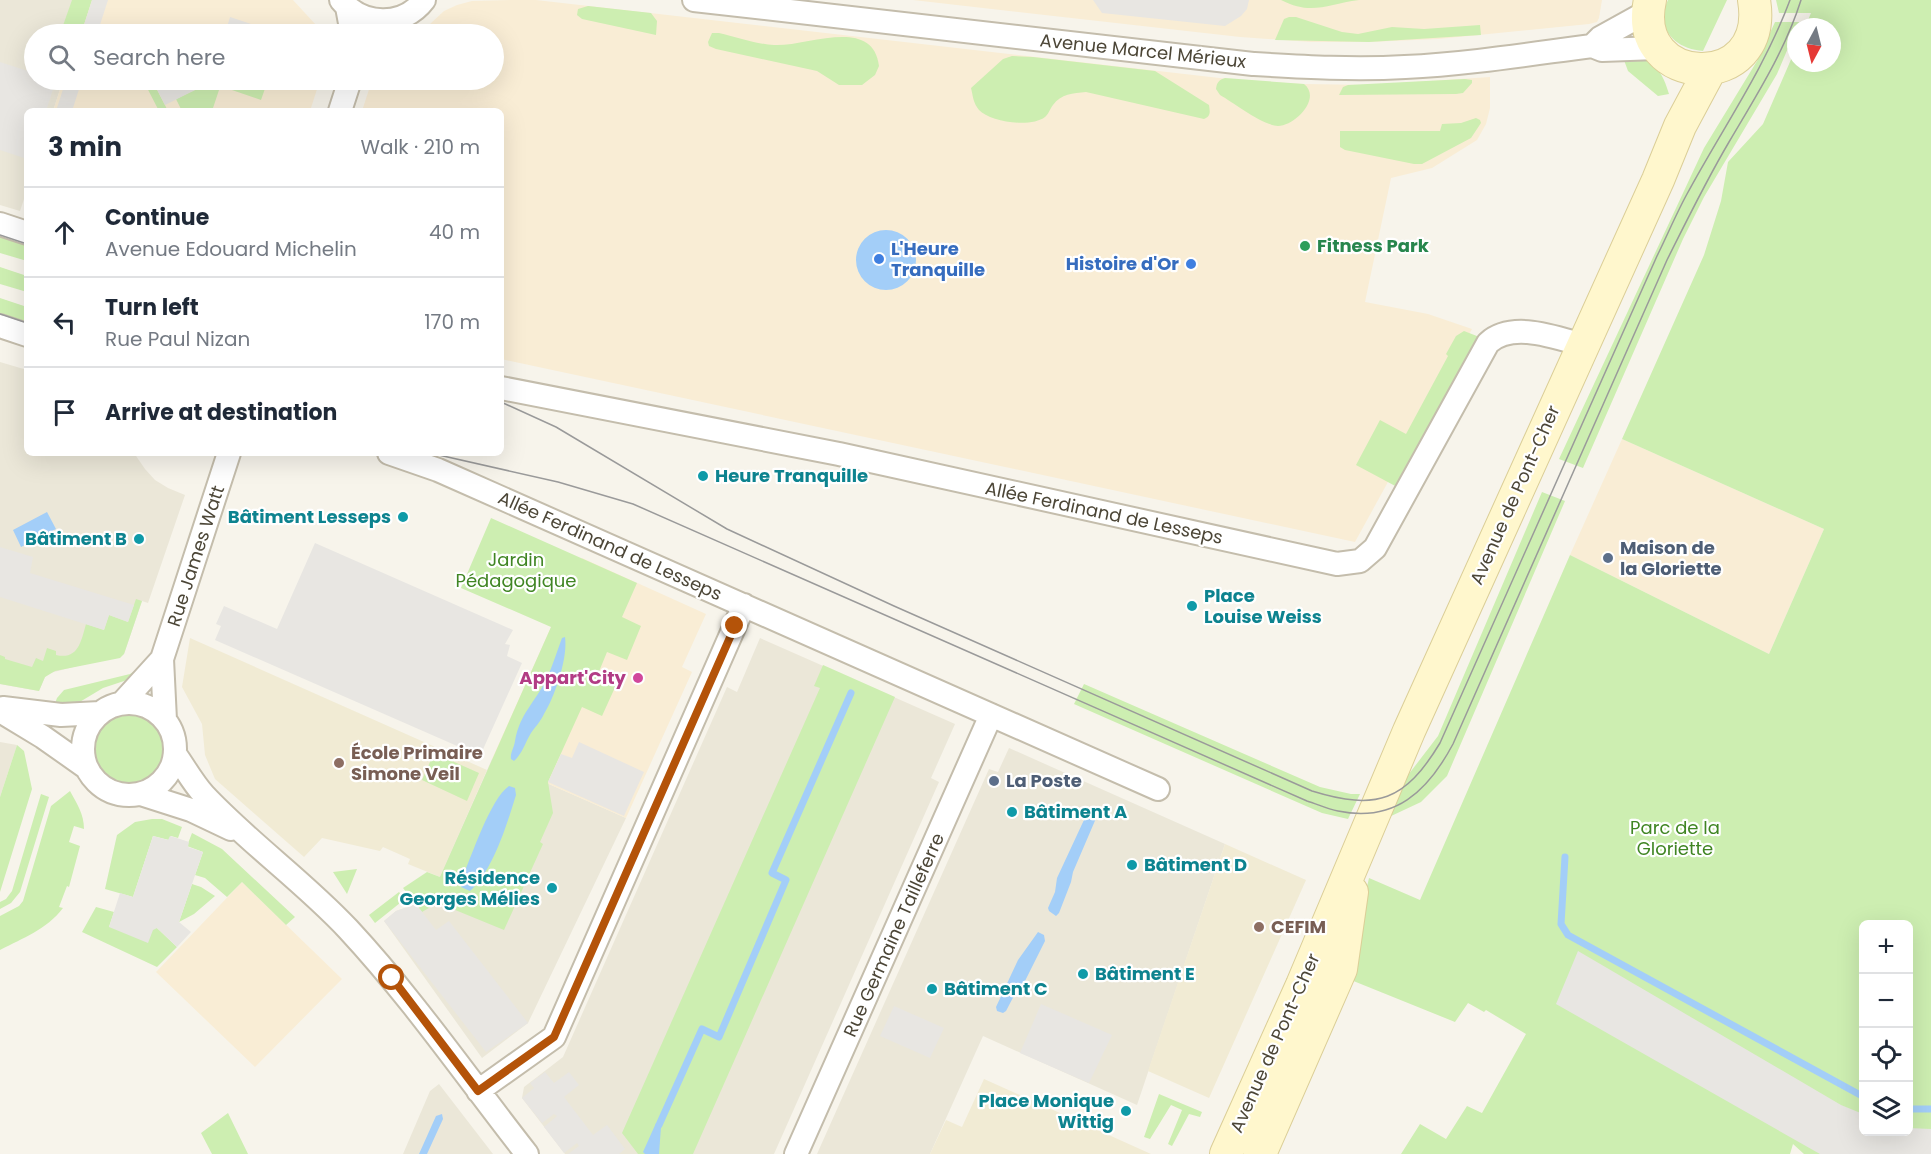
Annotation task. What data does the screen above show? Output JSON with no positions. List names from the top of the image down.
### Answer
{
  "streets": {
    "main road": ["Avenue de Pont-Cher"],
    "street": [
      "Avenue Marcel Mérieux",
      "Allée Ferdinand de Lesseps",
      "Rue James Watt",
      "Rue Germaine Tailleferre"
    ]
  },
  "crossings": [
    ["Avenue Marcel Mérieux", "Avenue de Pont-Cher"],
    ["Avenue de Pont-Cher", "Allée Ferdinand de Lesseps"],
    ["Allée Ferdinand de Lesseps", "Rue Germaine Tailleferre"]
  ],
  "parks": ["Jardin Pédagogique", "Parc de la Gloriette"],
  "places": [
    "Fitness Park",
    "L'Heure Tranquille",
    "Histoire d'Or",
    "Heure Tranquille",
    "Bâtiment Lesseps",
    "Bâtiment B",
    "Maison de la Gloriette",
    "Place Louise Weiss",
    "Appart'City",
    "École Primaire Simone Veil",
    "La Poste",
    "Bâtiment A",
    "Bâtiment D",
    "Résidence Georges Mélies",
    "CEFIM",
    "Bâtiment E",
    "Bâtiment C",
    "Place Monique Wittig"
  ],
  "north": "bottom",
  "page": {
    "search": "Search here",
    "heading": ["3 min", "Walk · 210 m"],
    "list": [
      ["Continue", "Avenue Edouard Michelin", "40 m"],
      ["Turn left", "Rue Paul Nizan", "170 m"],
      "Arrive at destination"
    ],
    "map_buttons": ["+", "−"]
  }
}
